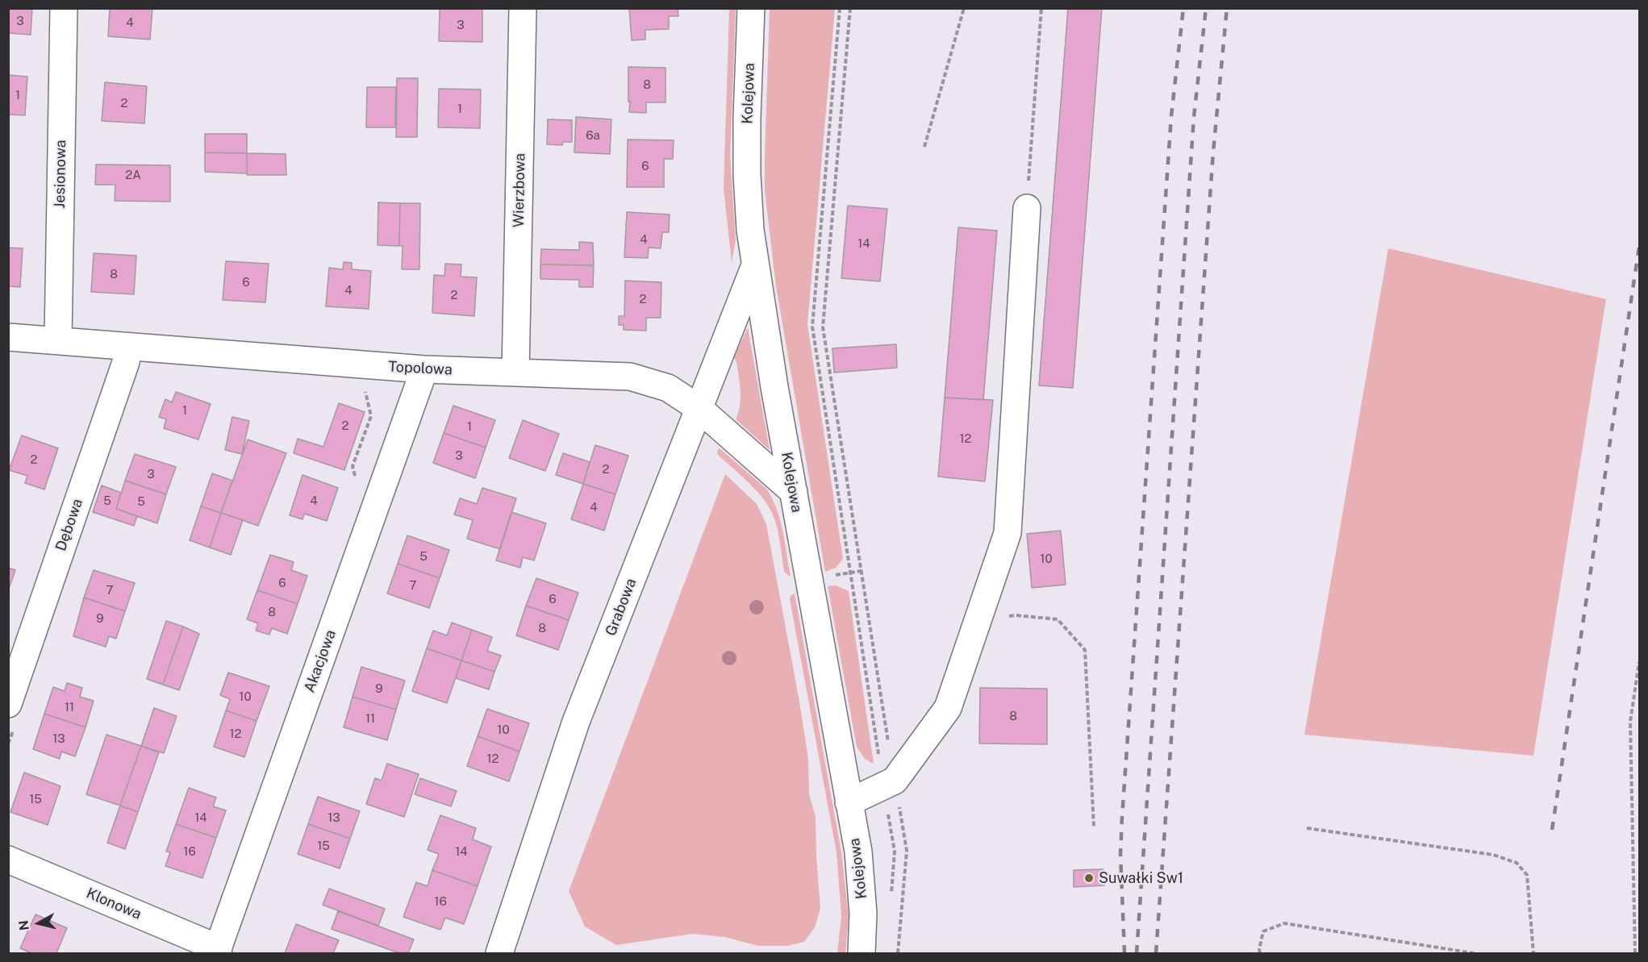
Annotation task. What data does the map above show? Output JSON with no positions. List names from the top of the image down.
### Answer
{
  "streets": {
    "street": [
      "Kolejowa",
      "Jesionowa",
      "Wierzbowa",
      "Topolowa",
      "Dębowa",
      "Grabowa",
      "Akacjowa",
      "Klonowa"
    ]
  },
  "crossings": [
    ["Kolejowa", "Topolowa"],
    ["Kolejowa", "Grabowa"],
    ["Jesionowa", "Topolowa"],
    ["Wierzbowa", "Topolowa"],
    ["Topolowa", "Dębowa"],
    ["Topolowa", "Grabowa"],
    ["Topolowa", "Akacjowa"],
    ["Akacjowa", "Klonowa"]
  ],
  "places": ["Suwałki Sw1"],
  "house_numbers": [
    "3",
    "4",
    "3",
    "8",
    "1",
    "2",
    "1",
    "6a",
    "6",
    "2A",
    "4",
    "14",
    "8",
    "6",
    "4",
    "2",
    "2",
    "1",
    "2",
    "1",
    "12",
    "3",
    "2",
    "2",
    "3",
    "5",
    "4",
    "5",
    "4",
    "5",
    "10",
    "6",
    "7",
    "7",
    "6",
    "8",
    "9",
    "8",
    "9",
    "10",
    "11",
    "8",
    "11",
    "10",
    "12",
    "13",
    "12",
    "15",
    "14",
    "13",
    "15",
    "16",
    "14",
    "16"
  ],
  "north": "left"
}
